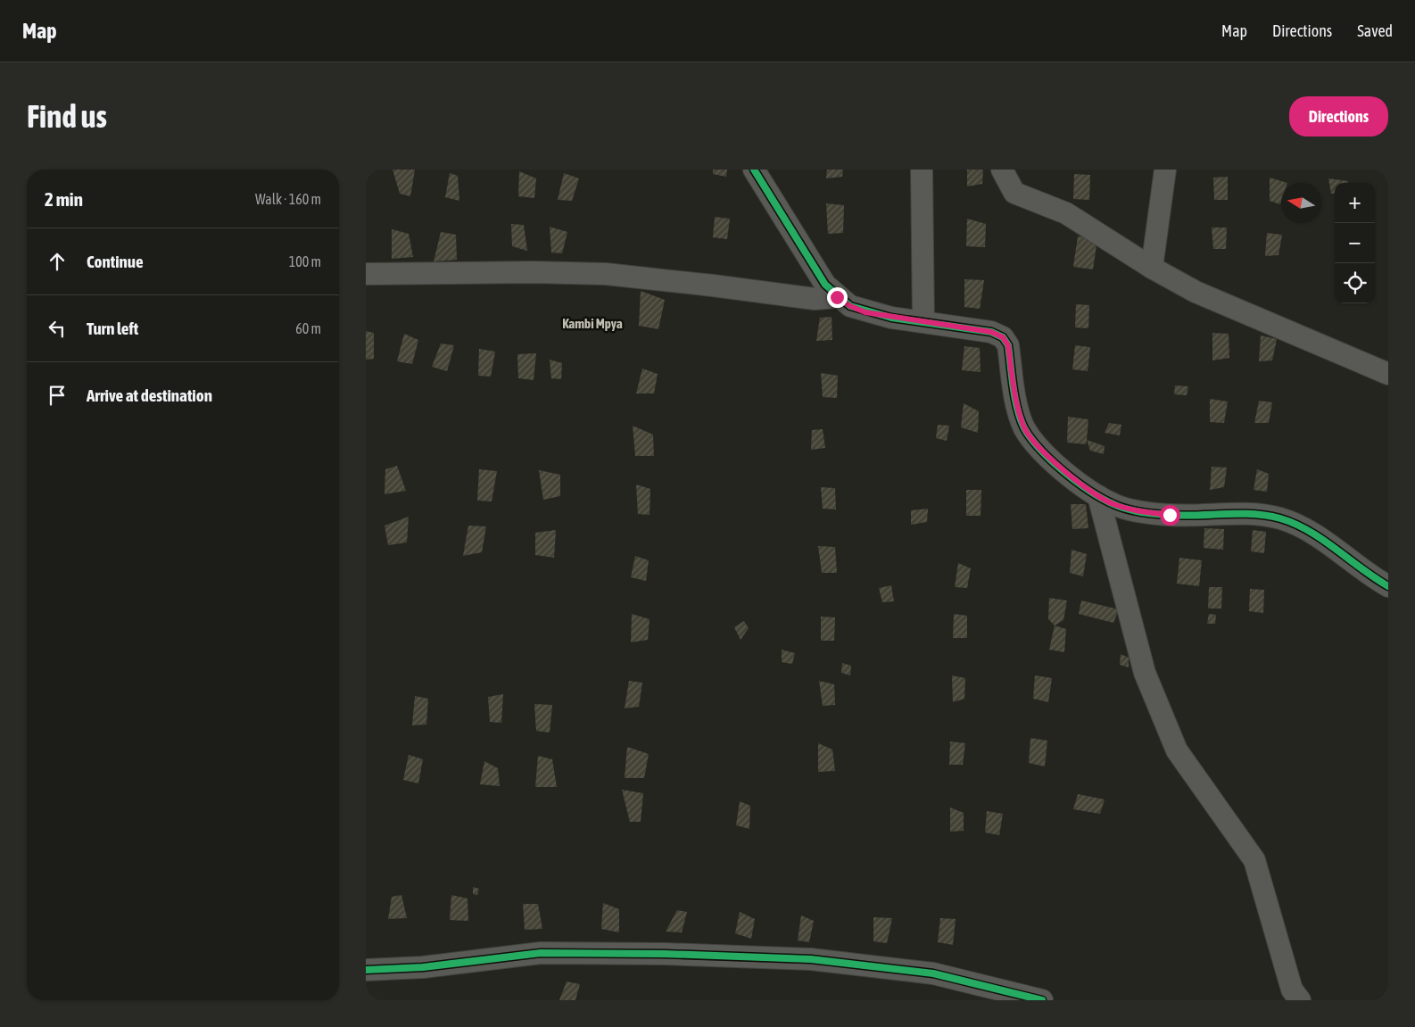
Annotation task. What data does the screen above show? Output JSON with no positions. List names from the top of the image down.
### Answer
{
  "districts": ["Kambi Mpya"],
  "north": "left",
  "page": {
    "header": "Map",
    "nav": ["Map", "Directions", "Saved"],
    "buttons": "Directions",
    "title": "Find us",
    "heading": ["2 min", "Walk · 160 m"],
    "map_buttons": ["+", "−"],
    "list": [
      ["Continue", "100 m"],
      ["Turn left", "60 m"],
      "Arrive at destination"
    ]
  }
}
